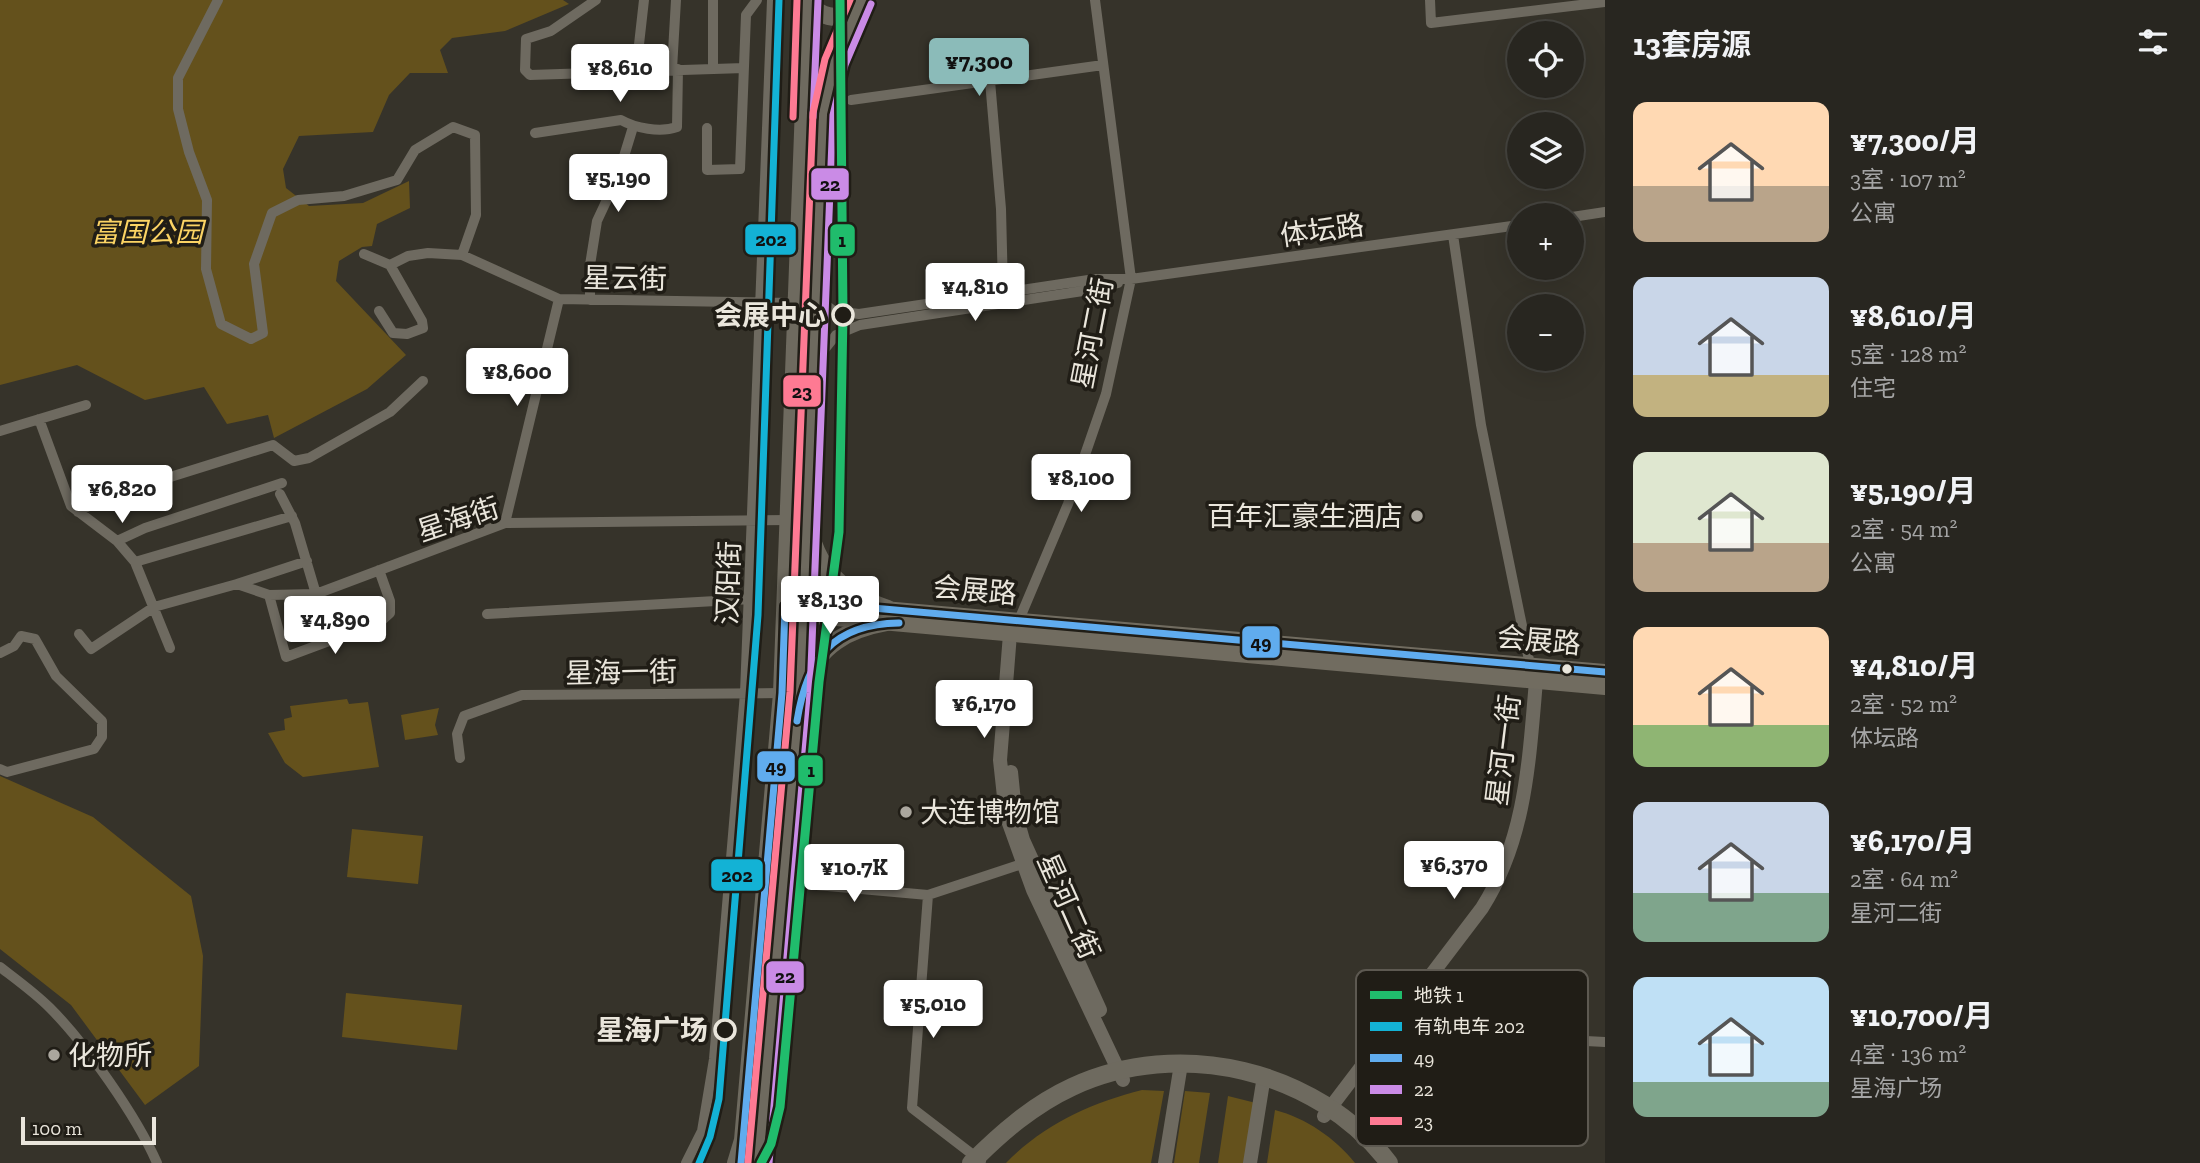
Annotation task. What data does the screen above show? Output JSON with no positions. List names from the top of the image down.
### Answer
{
  "streets": {
    "main road": ["会展路"],
    "street": [
      "体坛路",
      "星云街",
      "星河二街",
      "星海街",
      "汉阳街",
      "星海一街",
      "星河一街"
    ]
  },
  "crossings": [
    ["体坛路", "星河二街"],
    ["体坛路", "星河一街"],
    ["星云街", "汉阳街"],
    ["星河二街", "会展路"],
    ["星海街", "汉阳街"],
    ["汉阳街", "星海一街"],
    ["会展路", "星河一街"]
  ],
  "parks": ["富国公园"],
  "places": [
    "会展中心",
    "百年汇豪生酒店",
    "大连博物馆",
    "星海广场",
    "化物所"
  ],
  "lines": [
    "metro line 1",
    "tram line 202",
    "transit line 22",
    "transit line 23",
    "transit line 49"
  ],
  "legend": [
    "地铁 1",
    "有轨电车 202",
    "49",
    "22",
    "23"
  ],
  "scale_bar": "100 m",
  "page": {
    "heading": "13套房源",
    "map_buttons": ["+", "−"],
    "price": [
      "¥7,300",
      "¥8,610",
      "¥5,190",
      "¥4,810",
      "¥8,600",
      "¥8,100",
      "¥6,820",
      "¥8,130",
      "¥4,890",
      "¥6,170",
      "¥6,370",
      "¥10.7K",
      "¥5,010"
    ],
    "list": [
      {
        "name": "¥7,300/月",
        "note": "3室 · 107 m² · 公寓"
      },
      {
        "name": "¥8,610/月",
        "note": "5室 · 128 m² · 住宅"
      },
      {
        "name": "¥5,190/月",
        "note": "2室 · 54 m² · 公寓"
      },
      {
        "name": "¥4,810/月",
        "note": "2室 · 52 m² · 体坛路"
      },
      {
        "name": "¥6,170/月",
        "note": "2室 · 64 m² · 星河二街"
      },
      {
        "name": "¥10,700/月",
        "note": "4室 · 136 m² · 星海广场"
      }
    ],
    "scale": "100 m"
  }
}
